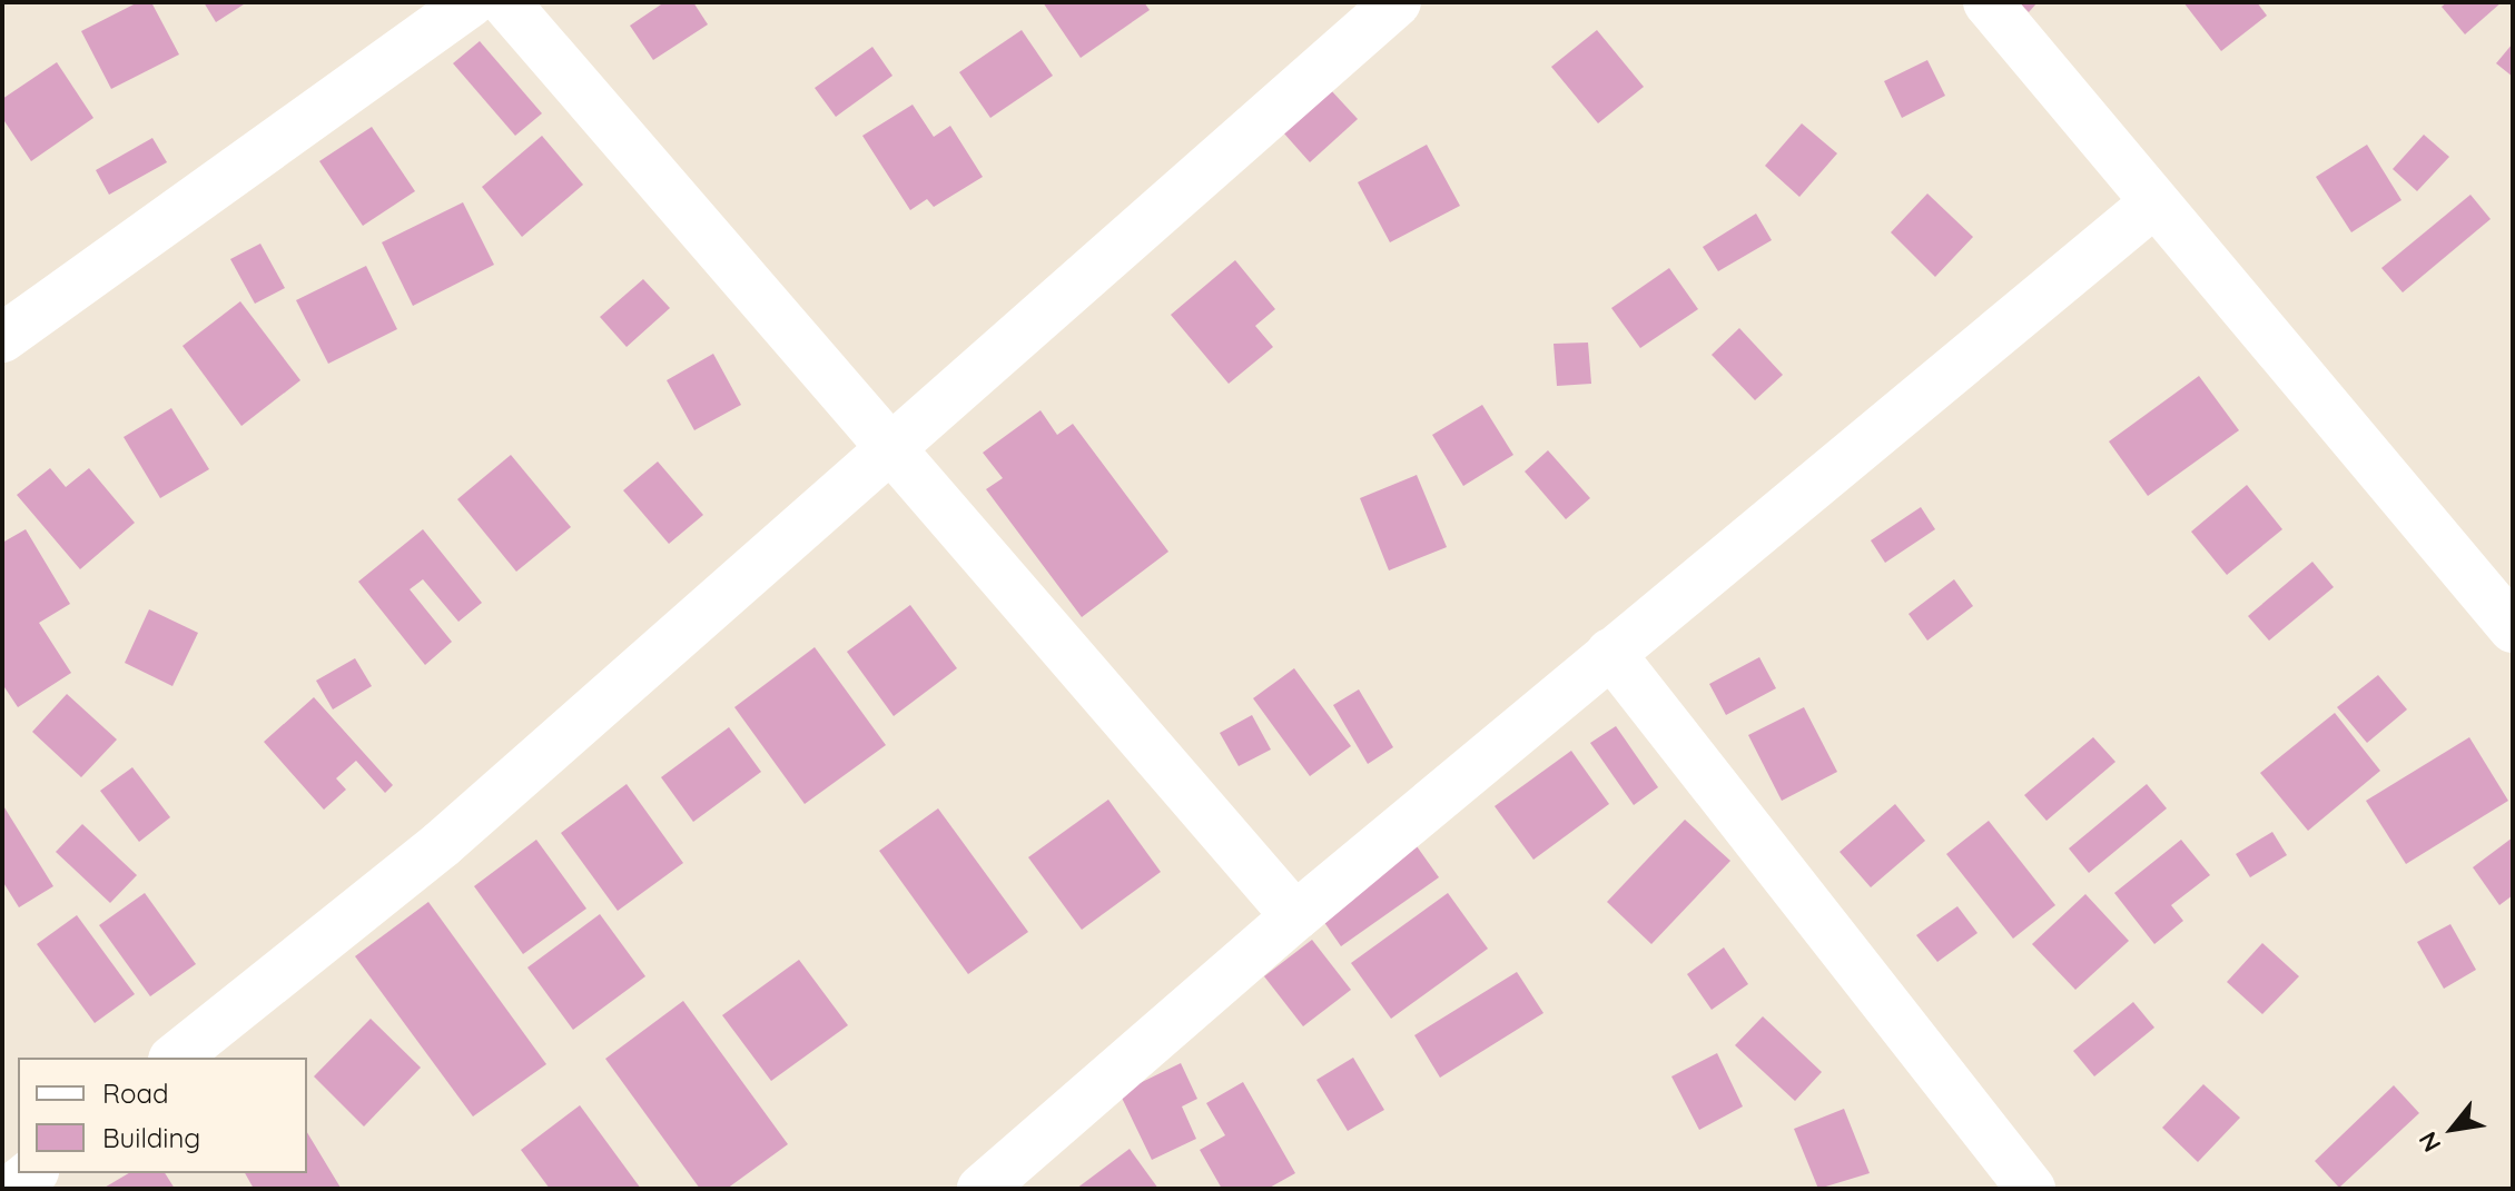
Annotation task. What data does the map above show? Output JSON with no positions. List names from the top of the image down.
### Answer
{
  "legend": ["Road", "Building"],
  "north": "bottom left"
}
